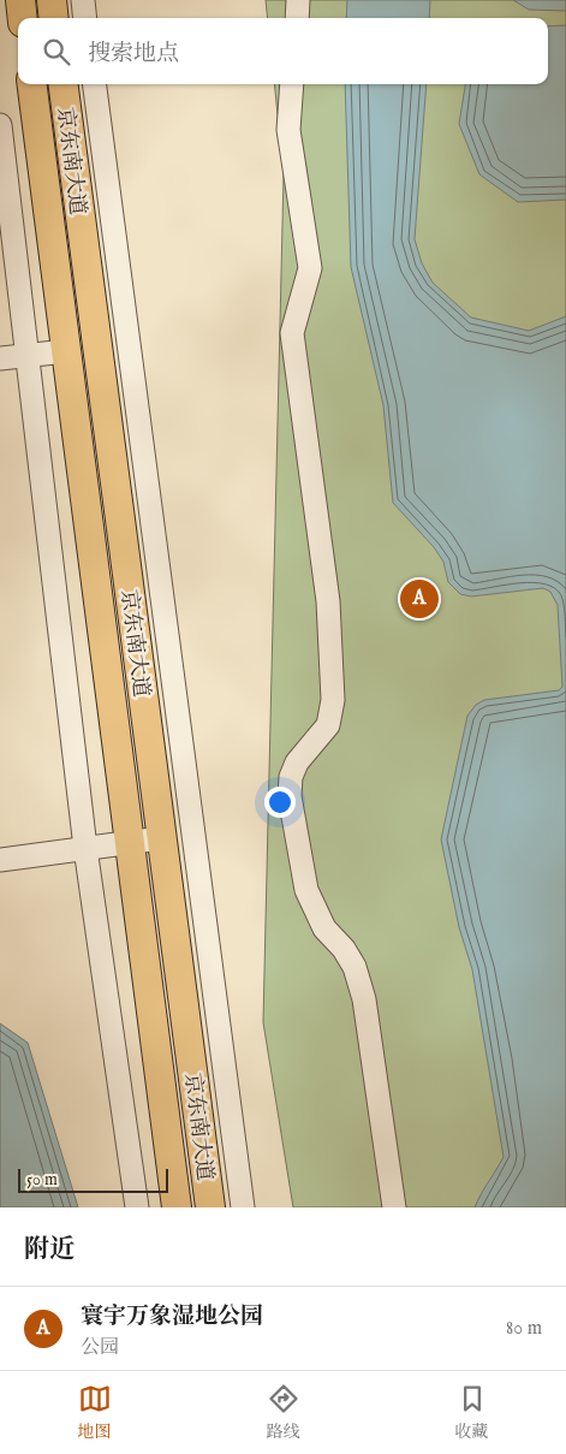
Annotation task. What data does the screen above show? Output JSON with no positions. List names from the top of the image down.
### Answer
{
  "streets": {
    "main road": ["京东南大道"]
  },
  "scale_bar": "50 m",
  "page": {
    "search": "搜索地点",
    "pins": "A",
    "scale": "50 m",
    "heading": "附近",
    "list": [
      {
        "mark": "A",
        "name": "寰宇万象湿地公园",
        "note": "公园",
        "value": "80 m"
      }
    ],
    "nav": ["地图", "路线", "收藏"]
  }
}
